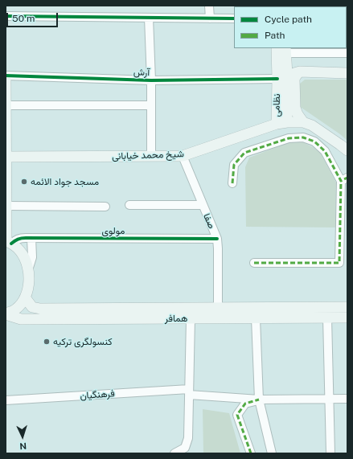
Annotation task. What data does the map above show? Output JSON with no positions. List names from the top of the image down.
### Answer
{
  "streets": {
    "main road": ["نظامی", "شیخ محمد خیابانی", "همافر"],
    "street": [
      "آرش",
      "صفا",
      "مولوی",
      "فرهنگیان"
    ]
  },
  "crossings": [
    ["آرش", "نظامی"],
    ["نظامی", "شیخ محمد خیابانی"],
    ["شیخ محمد خیابانی", "صفا"],
    ["صفا", "مولوی"],
    ["صفا", "همافر"]
  ],
  "places": ["مسجد جواد الائمه", "کنسولگری ترکیه"],
  "legend": ["Cycle path", "Path"],
  "scale_bar": "50 m",
  "north": "bottom"
}
